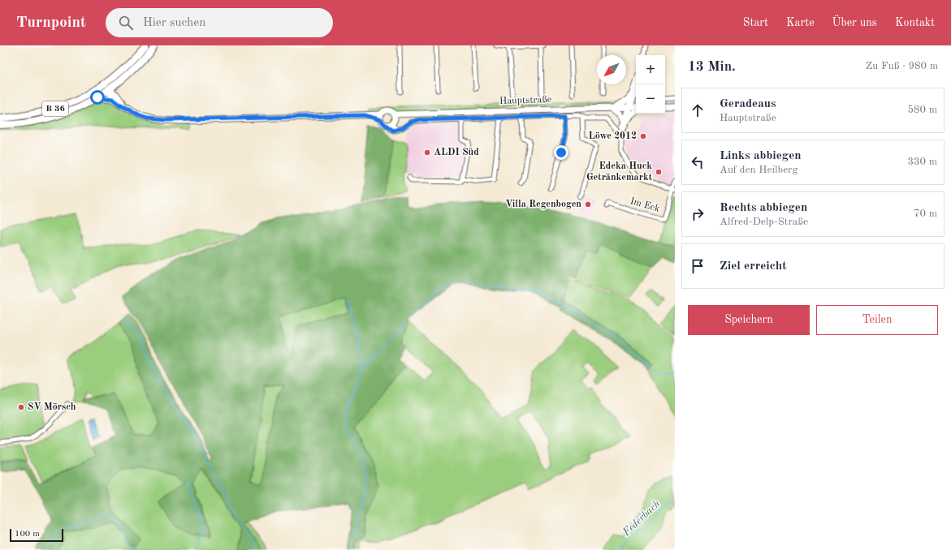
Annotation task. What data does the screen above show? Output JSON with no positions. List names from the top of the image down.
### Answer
{
  "streets": {
    "main road": ["B 36"],
    "street": ["Hauptstraße", "Im Eck"]
  },
  "crossings": [
    ["Hauptstraße", "B 36"]
  ],
  "water": ["Federbach"],
  "places": [
    "Löwe 2012",
    "ALDI Süd",
    "Edeka Huck Getränkemarkt",
    "Villa Regenbogen",
    "SV Mörsch"
  ],
  "scale_bar": "100 m",
  "north": "bottom left",
  "page": {
    "header": "Turnpoint",
    "search": "Hier suchen",
    "nav": [
      "Start",
      "Karte",
      "Über uns",
      "Kontakt"
    ],
    "heading": ["13 Min.", "Zu Fuß · 980 m"],
    "map_buttons": ["+", "−"],
    "list": [
      ["Geradeaus", "Hauptstraße", "580 m"],
      ["Links abbiegen", "Auf den Heilberg", "330 m"],
      ["Rechts abbiegen", "Alfred-Delp-Straße", "70 m"],
      "Ziel erreicht"
    ],
    "buttons": ["Speichern", "Teilen"],
    "scale": "100 m"
  }
}
